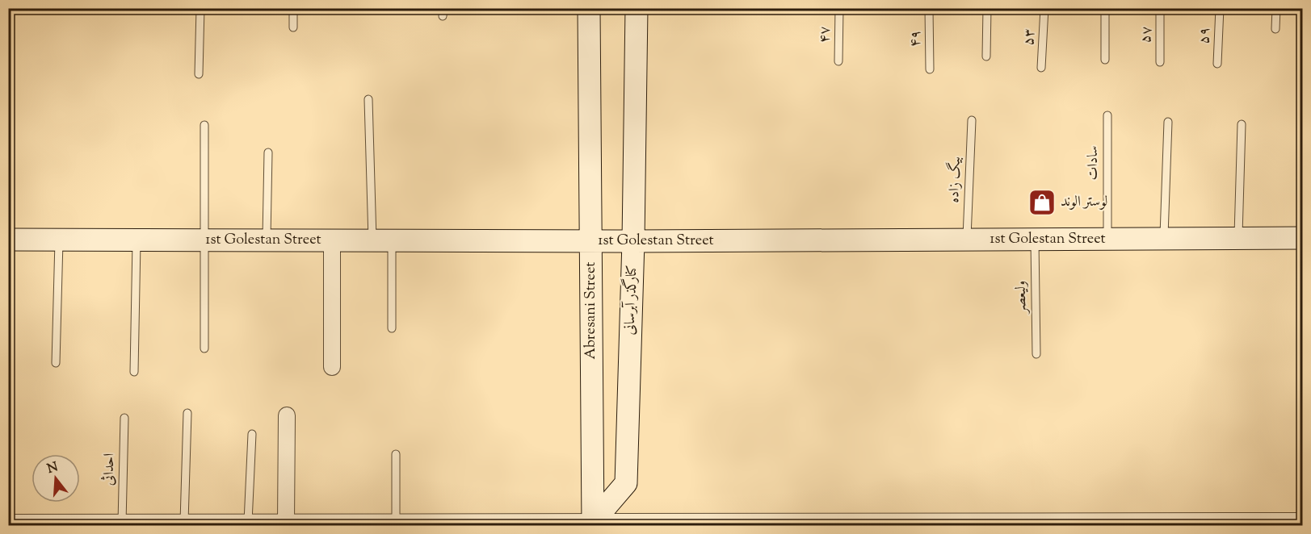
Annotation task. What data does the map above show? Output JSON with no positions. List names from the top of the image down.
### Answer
{
  "streets": {
    "street": ["1st Golestan Street", "کنارگذر آبرسانی", "Abresani Street"],
    "lane": [
      "۴۷",
      "۵۷",
      "۵۹",
      "۵۳",
      "۴۹",
      "سادات",
      "بیگ زاده",
      "ولیعصر",
      "احداثی"
    ]
  },
  "crossings": [
    ["سادات", "1st Golestan Street"],
    ["بیگ زاده", "1st Golestan Street"],
    ["1st Golestan Street", "ولیعصر"],
    ["1st Golestan Street", "کنارگذر آبرسانی"],
    ["1st Golestan Street", "Abresani Street"],
    ["کنارگذر آبرسانی", "Abresani Street"]
  ],
  "places": {
    "shop": ["لوستر الوند"]
  },
  "north": "top"
}
